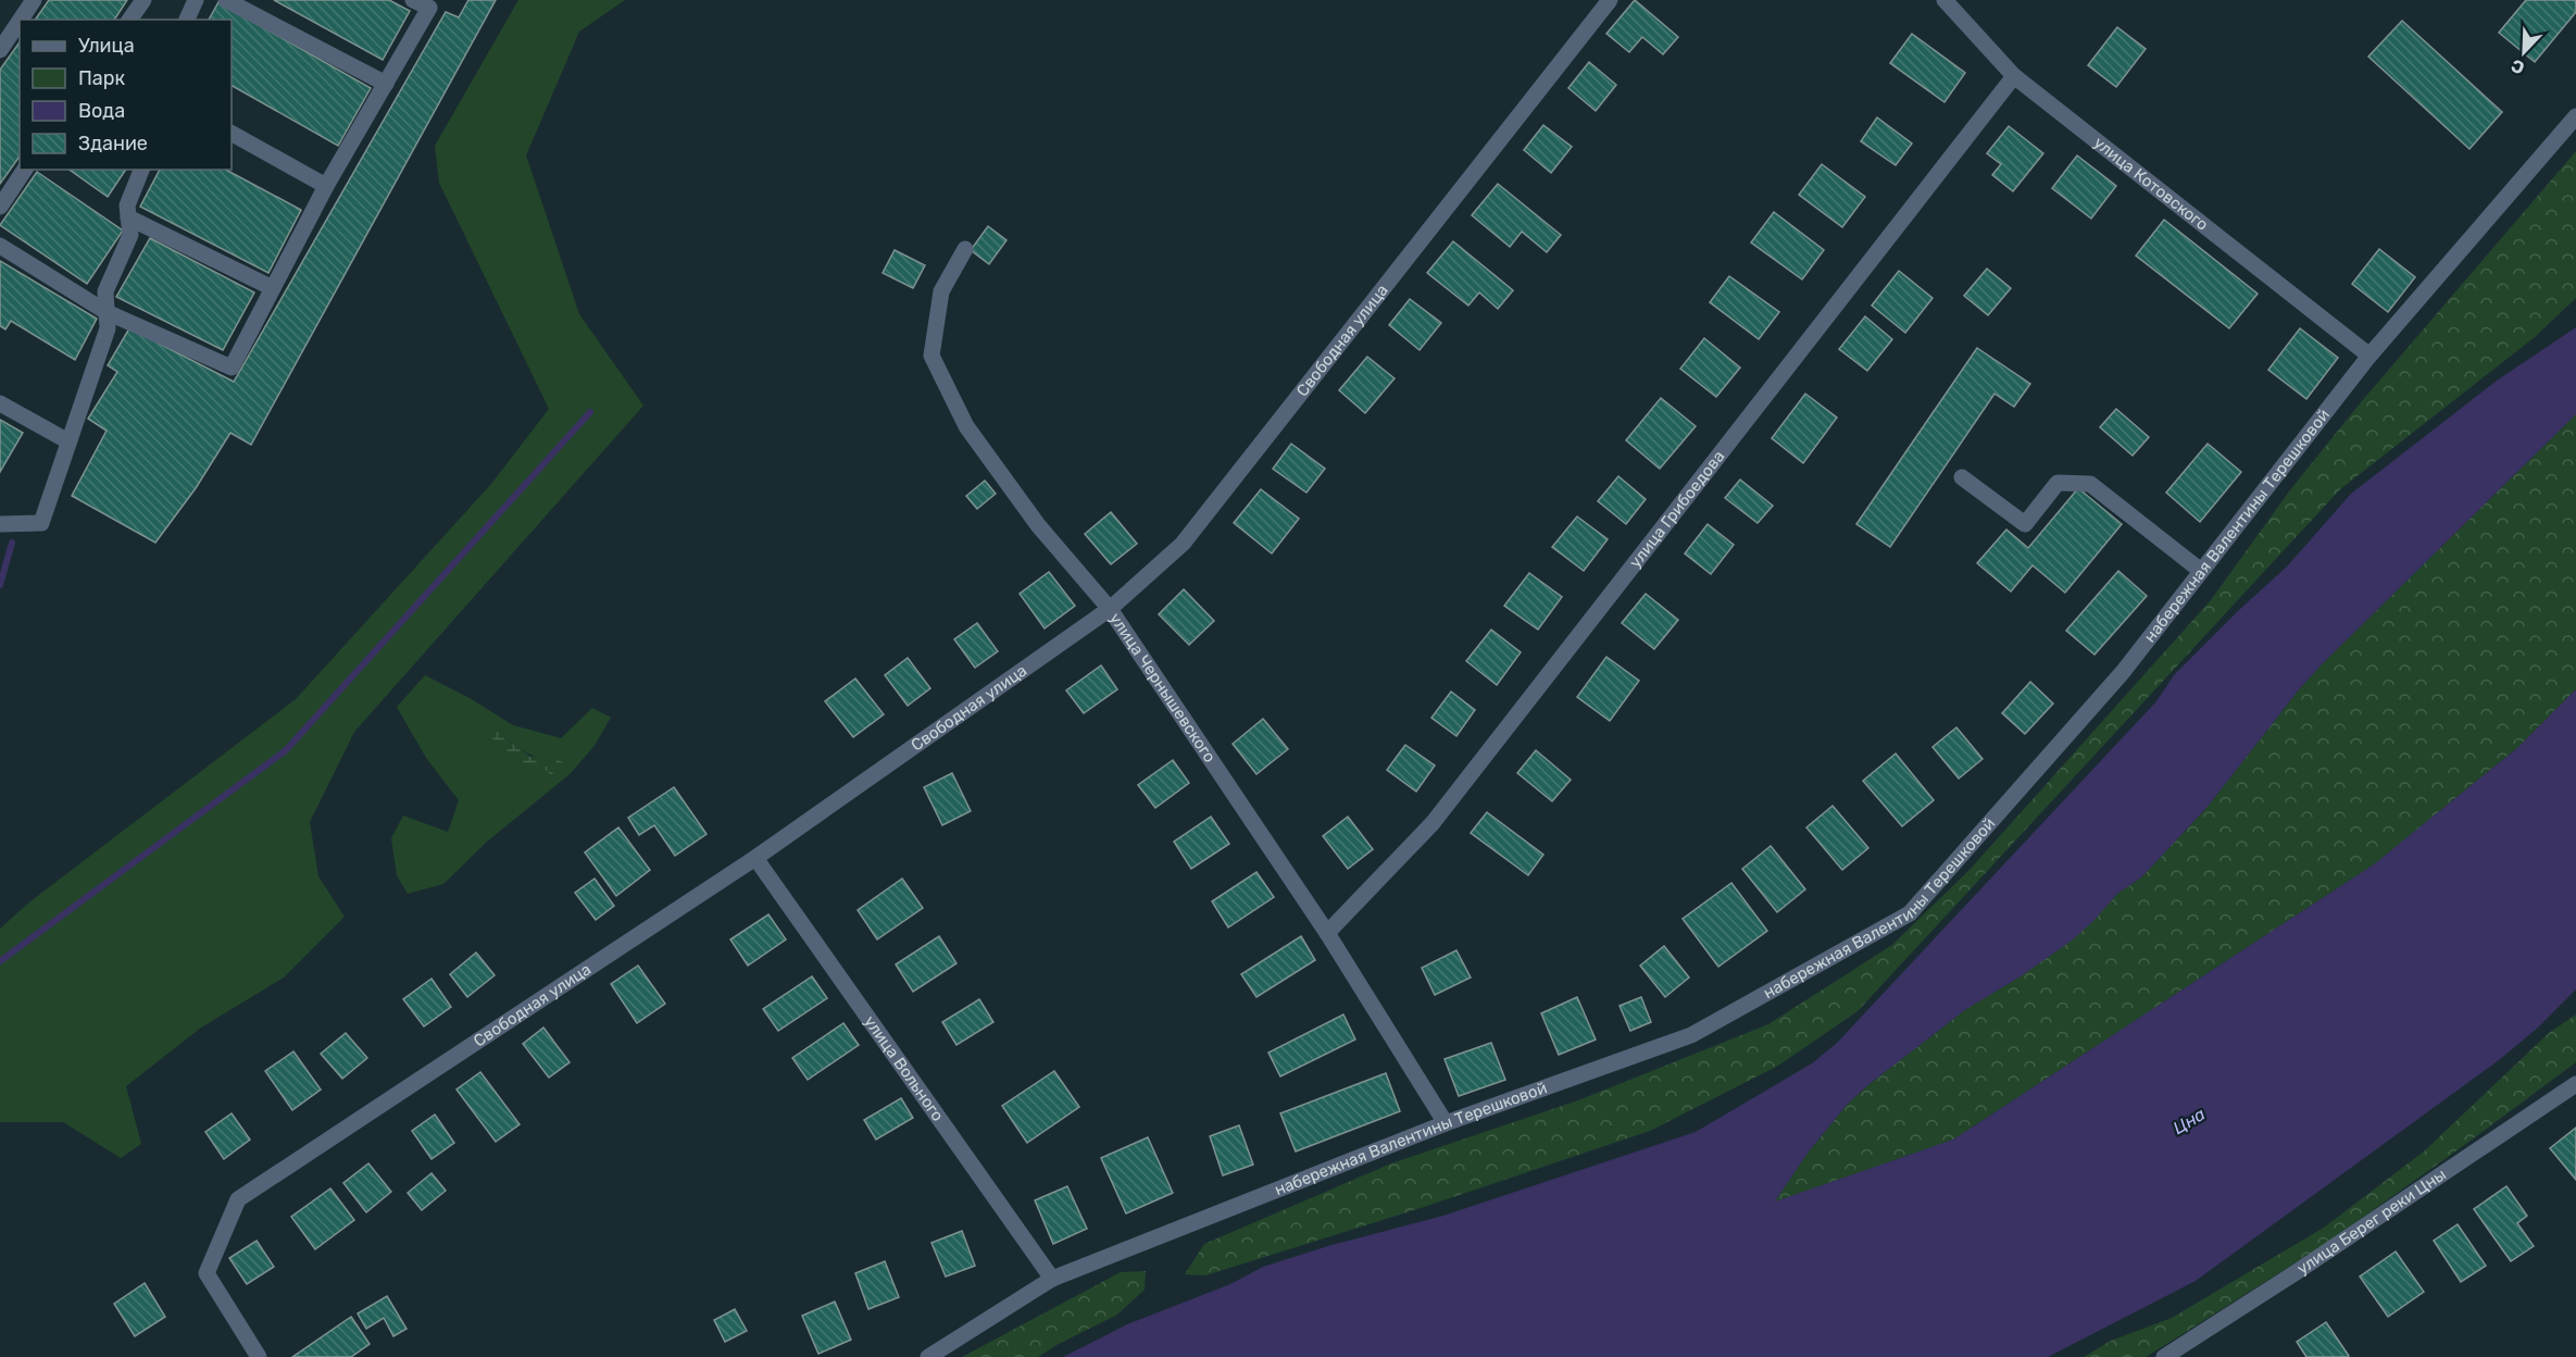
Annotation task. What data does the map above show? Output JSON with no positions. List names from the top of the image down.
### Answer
{
  "streets": {
    "street": [
      "улица Котовского",
      "Свободная улица",
      "улица Грибоедова",
      "набережная Валентины Терешковой",
      "улица Чернышевского",
      "улица Вольного",
      "улица Берег реки Цны"
    ]
  },
  "crossings": [
    ["улица Котовского", "улица Грибоедова"],
    ["улица Котовского", "набережная Валентины Терешковой"],
    ["Свободная улица", "улица Чернышевского"],
    ["Свободная улица", "улица Вольного"],
    ["улица Грибоедова", "улица Чернышевского"],
    ["набережная Валентины Терешковой", "улица Чернышевского"],
    ["набережная Валентины Терешковой", "улица Вольного"]
  ],
  "water": ["Цна"],
  "legend": [
    "Улица",
    "Парк",
    "Вода",
    "Здание"
  ],
  "north": "bottom left"
}
